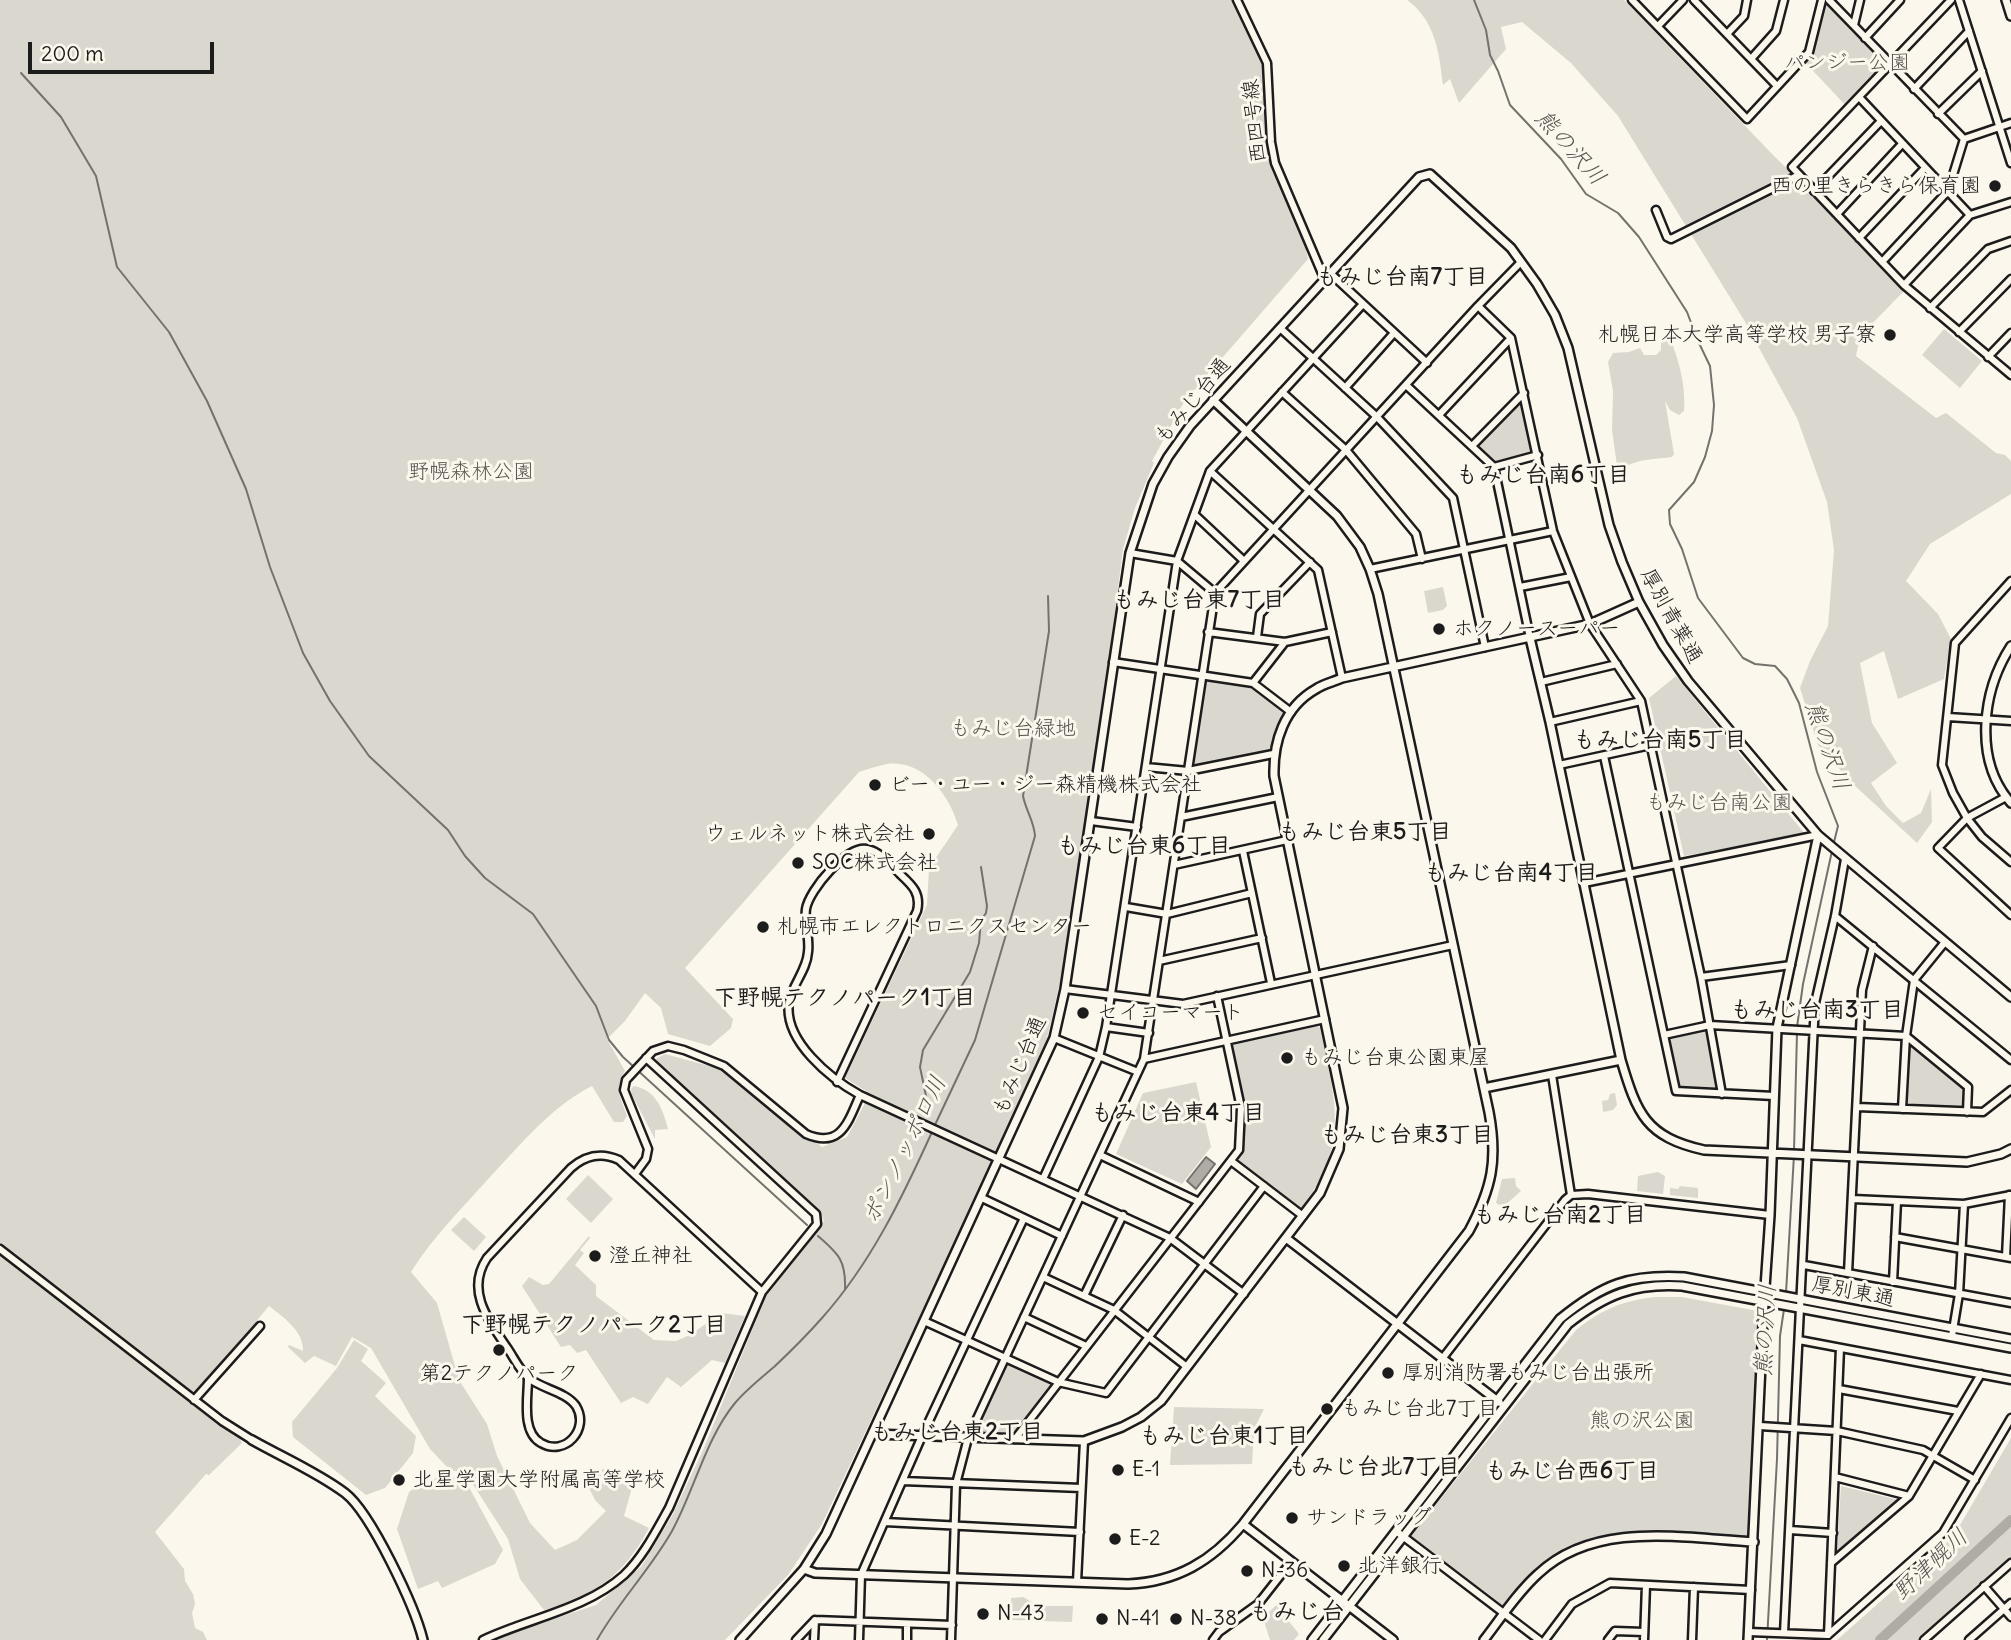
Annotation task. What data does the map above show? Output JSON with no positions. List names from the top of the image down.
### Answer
{
  "streets": {
    "street": [
      "西四号線",
      "もみじ台通",
      "厚別青葉通",
      "厚別東通"
    ]
  },
  "crossings": [
    ["西四号線", "もみじ台通"],
    ["もみじ台通", "厚別青葉通"]
  ],
  "districts": [
    "もみじ台南7丁目",
    "もみじ台南6丁目",
    "もみじ台東7丁目",
    "もみじ台南5丁目",
    "もみじ台東5丁目",
    "もみじ台東6丁目",
    "もみじ台南4丁目",
    "下野幌テクノパーク1丁目",
    "もみじ台南3丁目",
    "もみじ台東4丁目",
    "もみじ台東3丁目",
    "もみじ台南2丁目",
    "下野幌テクノパーク2丁目",
    "もみじ台東2丁目",
    "もみじ台東1丁目",
    "もみじ台北7丁目",
    "もみじ台西6丁目",
    "もみじ台"
  ],
  "water": ["熊の沢川", "ポンノッポロ川", "野津幌川"],
  "parks": [
    "パンジー公園",
    "野幌森林公園",
    "もみじ台緑地",
    "もみじ台南公園",
    "熊の沢公園"
  ],
  "places": [
    "西の里きらきら保育園",
    "札幌日本大学高等学校 男子寮",
    "ホクノースーパー",
    "ビー・ユー・ジー森精機株式会社",
    "ウェルネット株式会社",
    "SOC株式会社",
    "札幌市エレクトロニクスセンター",
    "セイコーマート",
    "もみじ台東公園東屋",
    "澄丘神社",
    "第2テクノパーク",
    "厚別消防署もみじ台出張所",
    "もみじ台北7丁目",
    "E-1",
    "北星学園大学附属高等学校",
    "サンドラッグ",
    "E-2",
    "北洋銀行",
    "N-36",
    "N-43",
    "N-41",
    "N-38"
  ],
  "scale_bar": "200 m"
}
